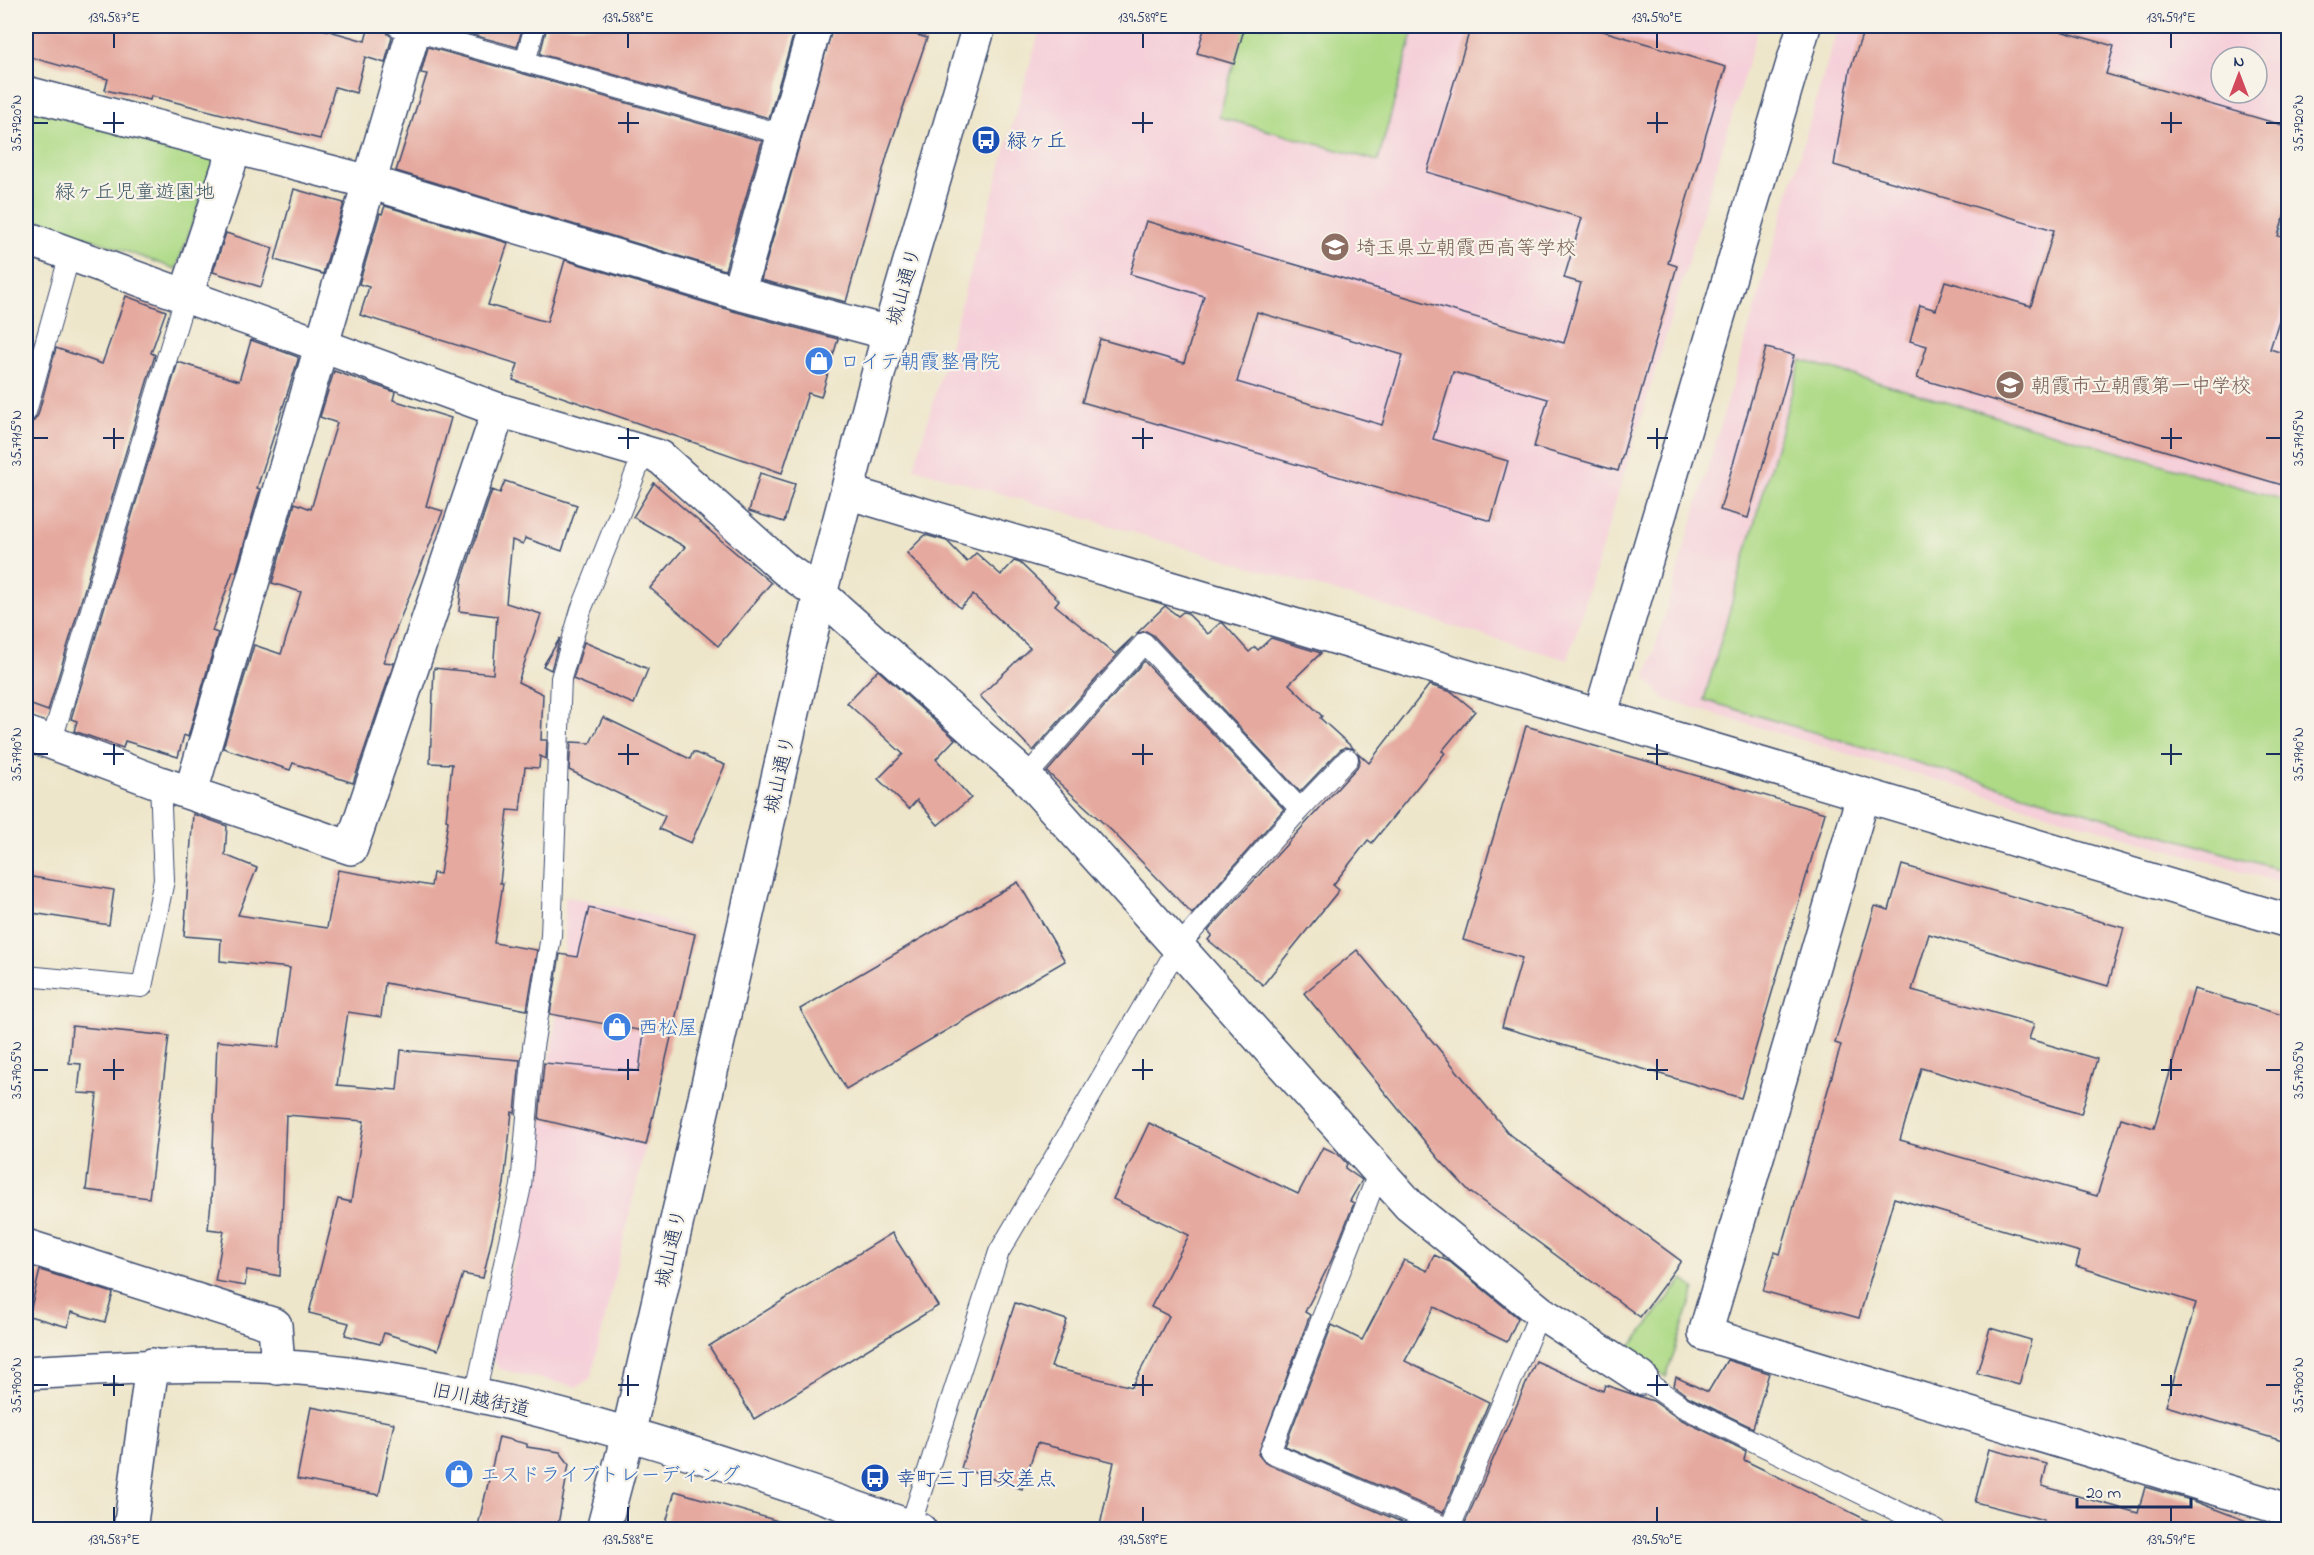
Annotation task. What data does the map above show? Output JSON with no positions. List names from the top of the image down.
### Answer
{
  "streets": {
    "street": ["城山通り", "旧川越街道"]
  },
  "crossings": [
    ["城山通り", "旧川越街道"]
  ],
  "parks": ["緑ヶ丘児童遊園地"],
  "places": {
    "bus stop": ["緑ヶ丘", "幸町三丁目交差点"],
    "school or university": ["埼玉県立朝霞西高等学校", "朝霞市立朝霞第一中学校"],
    "shop": ["ロイテ朝霞整骨院", "西松屋", "エスドライブトレーディング"]
  },
  "scale_bar": "20 m",
  "north": "top",
  "coordinates": [
    "139.587°E",
    "139.588°E",
    "139.589°E",
    "139.590°E",
    "139.591°E",
    "35.7920°N",
    "35.7915°N",
    "35.7910°N",
    "35.7905°N",
    "35.7900°N"
  ]
}
